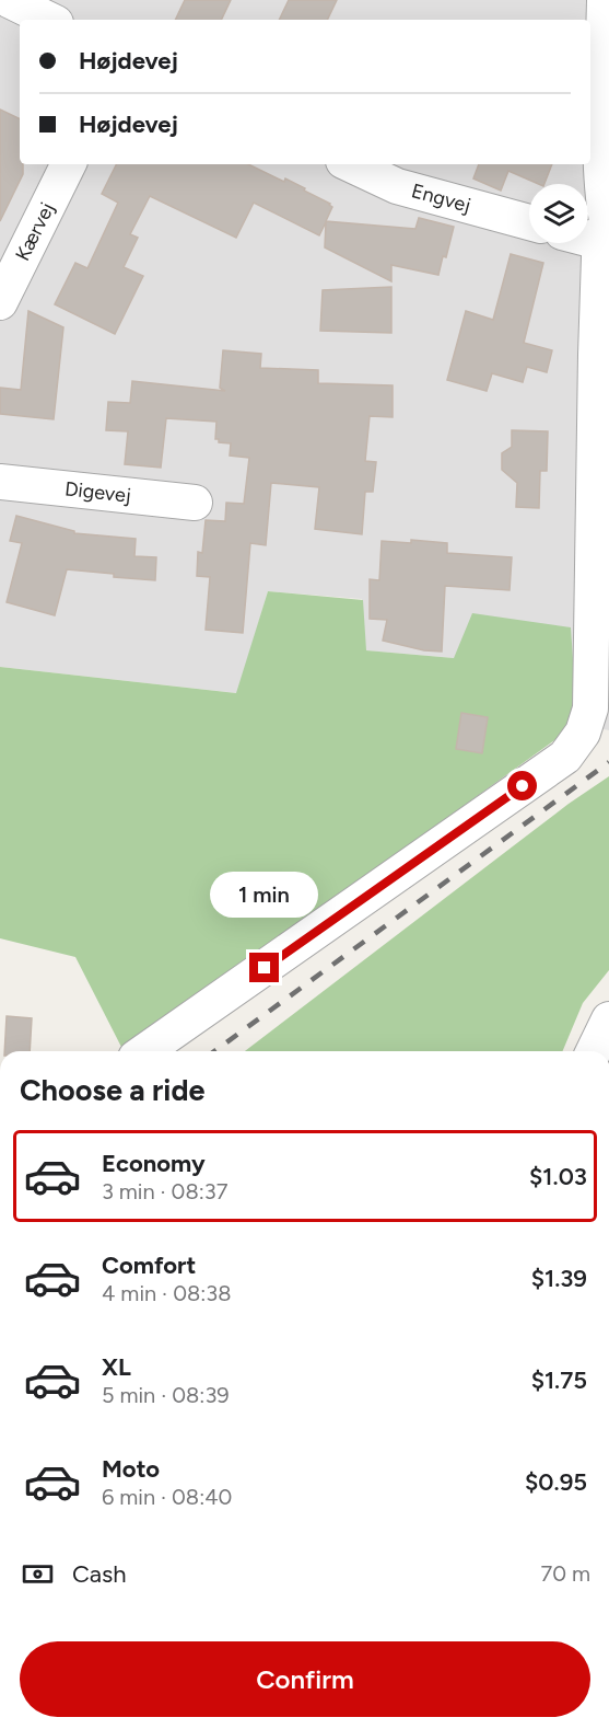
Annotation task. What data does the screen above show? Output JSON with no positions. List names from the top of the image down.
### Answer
{
  "streets": {
    "street": ["Engvej", "Kærvej", "Digevej"]
  },
  "page": {
    "banner": ["Højdevej", "Højdevej"],
    "bubble": "1 min",
    "heading": "Choose a ride",
    "list": [
      {
        "name": "Economy",
        "note": "3 min · 08:37",
        "value": "$1.03"
      },
      {
        "name": "Comfort",
        "note": "4 min · 08:38",
        "value": "$1.39"
      },
      {
        "name": "XL",
        "note": "5 min · 08:39",
        "value": "$1.75"
      },
      {
        "name": "Moto",
        "note": "6 min · 08:40",
        "value": "$0.95"
      }
    ],
    "pay": ["Cash", "70 m"],
    "buttons": "Confirm"
  }
}
